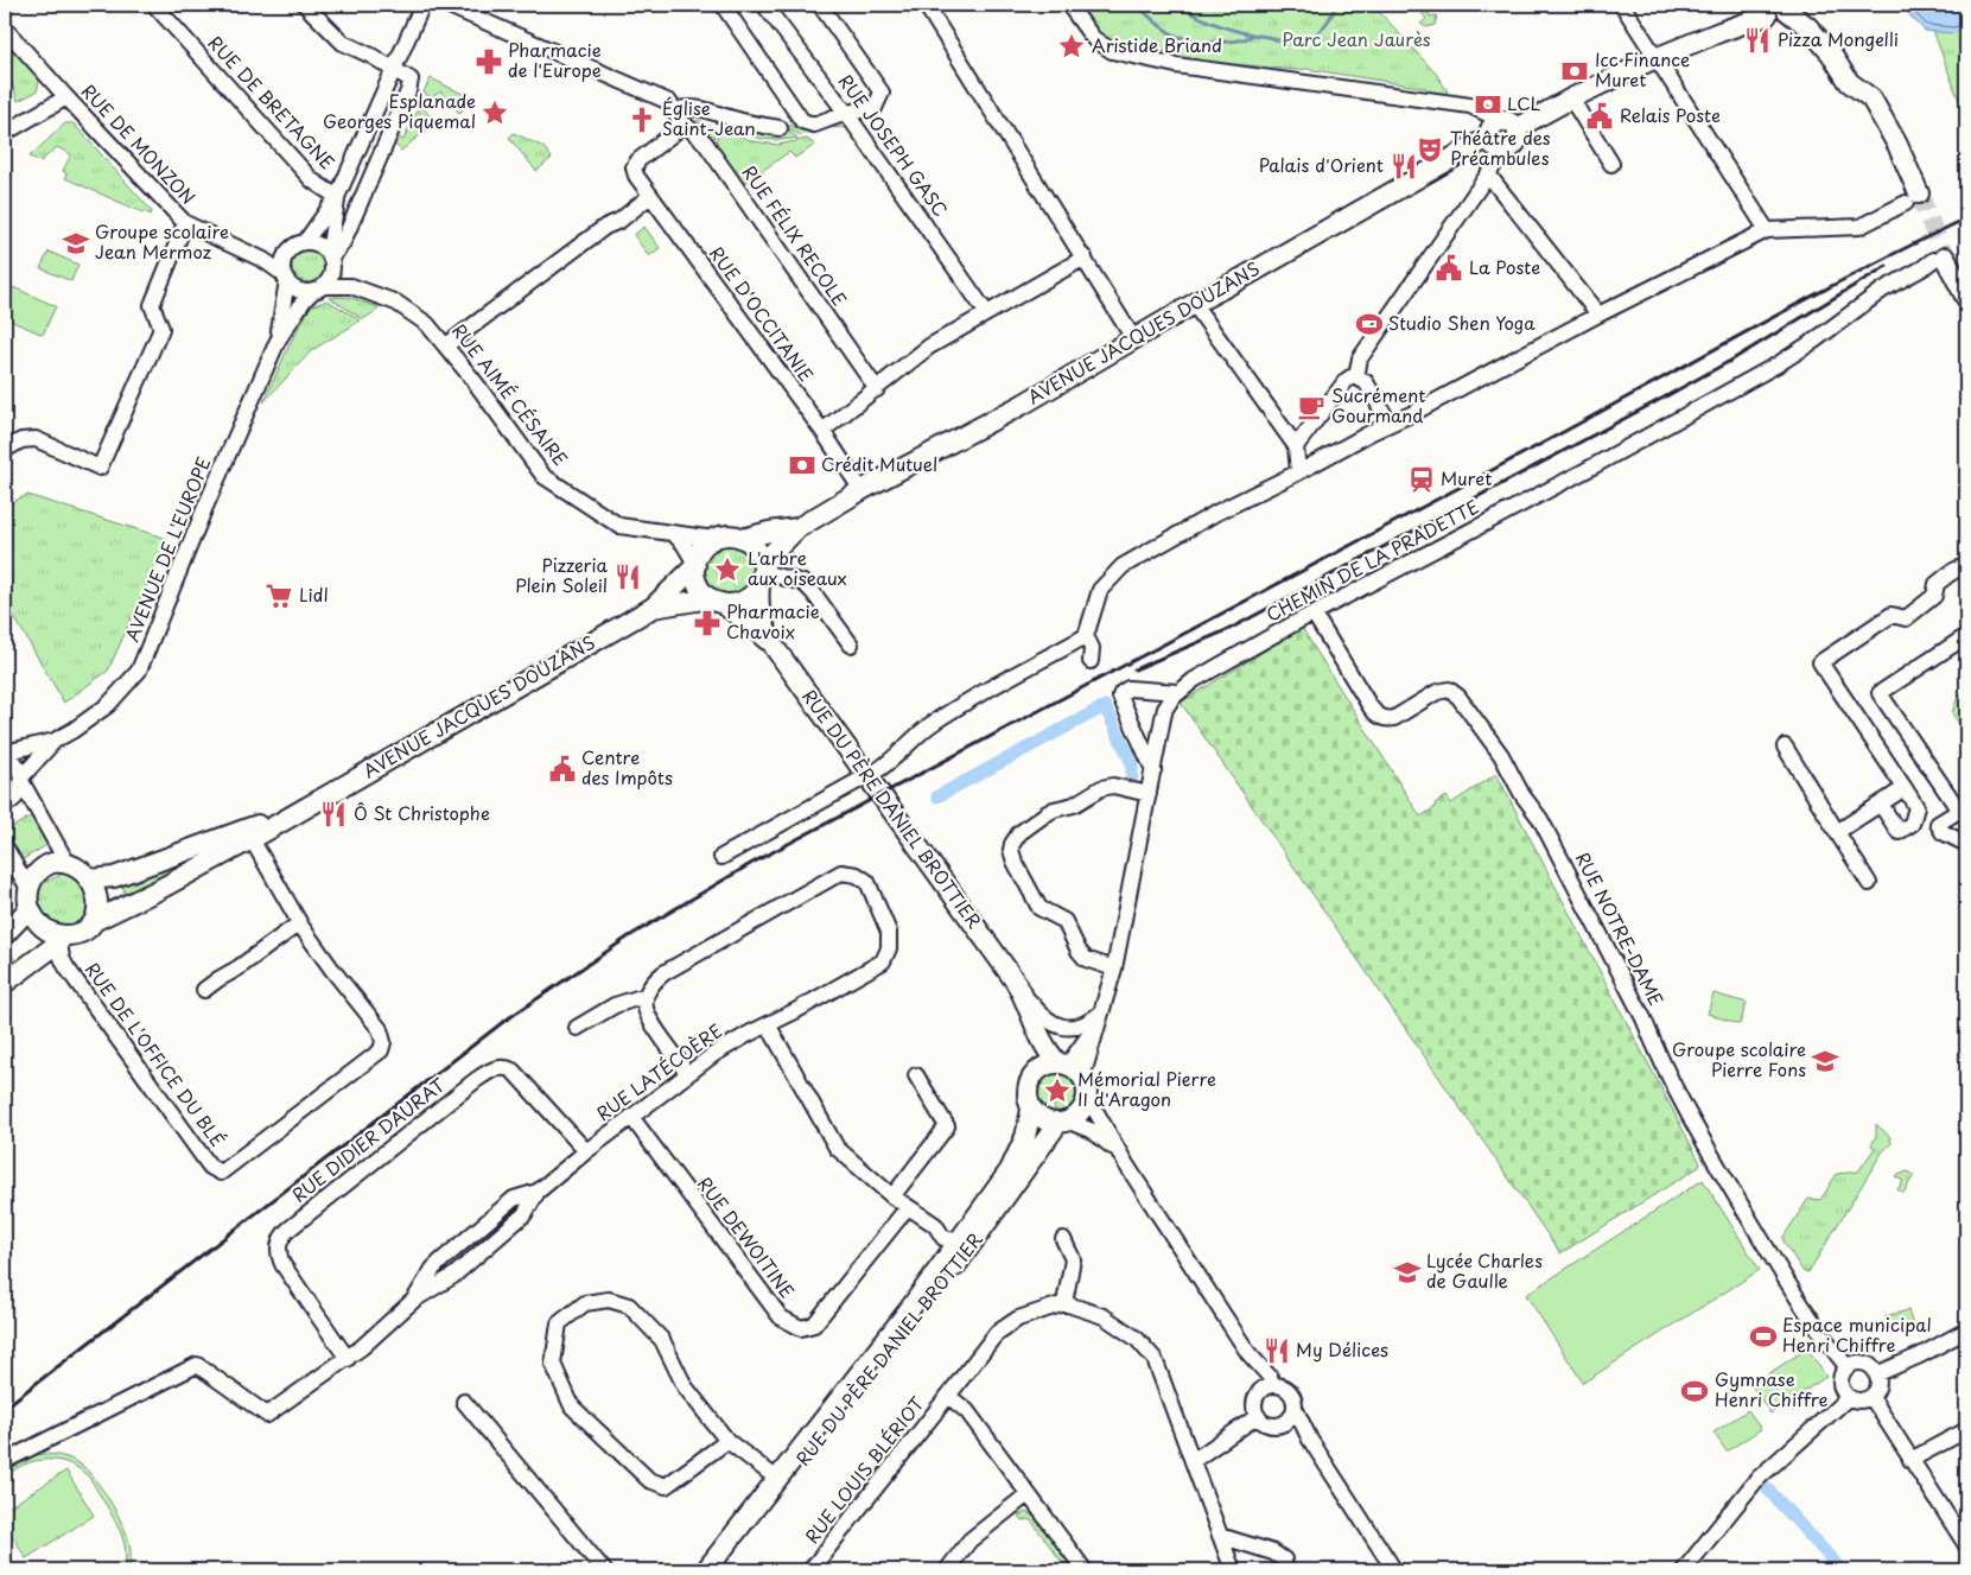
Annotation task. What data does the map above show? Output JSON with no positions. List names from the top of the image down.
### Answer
{
  "streets": {
    "main road": ["AVENUE JACQUES DOUZANS", "RUE DU PÈRE DANIEL BROTTIER"],
    "street": [
      "RUE DE BRETAGNE",
      "RUE DE MONZON",
      "RUE JOSEPH GASC",
      "RUE FÉLIX RECOLE",
      "RUE D'OCCITANIE",
      "RUE AIMÉ CÉSAIRE",
      "AVENUE DE L'EUROPE",
      "CHEMIN DE LA PRADETTE",
      "RUE NOTRE-DAME",
      "RUE DE L'OFFICE DU BLÉ",
      "RUE LATÉCOÈRE",
      "RUE DIDIER DAURAT",
      "RUE DEWOITINE",
      "RUE LOUIS BLÉRIOT"
    ]
  },
  "crossings": [
    ["RUE DE MONZON", "RUE AIMÉ CÉSAIRE"],
    ["RUE DE MONZON", "AVENUE DE L'EUROPE"],
    ["RUE FÉLIX RECOLE", "RUE D'OCCITANIE"],
    ["RUE D'OCCITANIE", "AVENUE JACQUES DOUZANS"],
    ["AVENUE JACQUES DOUZANS", "RUE AIMÉ CÉSAIRE"],
    ["AVENUE JACQUES DOUZANS", "RUE DU PÈRE DANIEL BROTTIER"],
    ["AVENUE JACQUES DOUZANS", "RUE DE L'OFFICE DU BLÉ"],
    ["RUE AIMÉ CÉSAIRE", "AVENUE DE L'EUROPE"],
    ["RUE AIMÉ CÉSAIRE", "RUE DU PÈRE DANIEL BROTTIER"],
    ["CHEMIN DE LA PRADETTE", "RUE DU PÈRE DANIEL BROTTIER"],
    ["CHEMIN DE LA PRADETTE", "RUE NOTRE-DAME"],
    ["RUE LATÉCOÈRE", "RUE DIDIER DAURAT"],
    ["RUE LATÉCOÈRE", "RUE DEWOITINE"]
  ],
  "parks": ["Parc Jean Jaurès"],
  "places": {
    "restaurant": [
      "Pizza Mongelli",
      "Palais d'Orient",
      "Pizzeria Plein Soleil",
      "Ô St Christophe",
      "My Délices"
    ],
    "place": [
      "Aristide Briand",
      "Esplanade Georges Piquemal",
      "L'arbre aux oiseaux",
      "Mémorial Pierre II d'Aragon"
    ],
    "pharmacy": ["Pharmacie de l'Europe", "Pharmacie Chavoix"],
    "bank": ["Icc Finance Muret", "LCL", "Crédit Mutuel"],
    "public building": ["Relais Poste", "La Poste", "Centre des Impôts"],
    "church": ["Église Saint-Jean"],
    "theatre": ["Théâtre des Préambules"],
    "school or university": ["Groupe scolaire Jean Mermoz", "Groupe scolaire Pierre Fons", "Lycée Charles de Gaulle"],
    "sports": ["Studio Shen Yoga", "Espace municipal Henri Chiffre", "Gymnase Henri Chiffre"],
    "cafe": ["Sucrément Gourmand"],
    "station": ["Muret"],
    "supermarket": ["Lidl"]
  }
}
